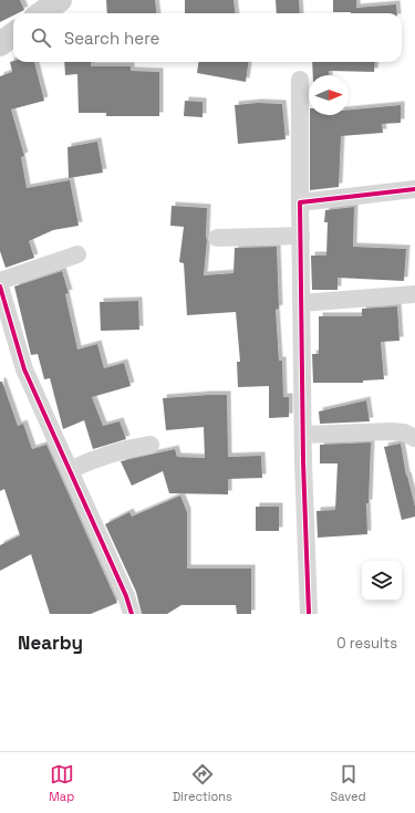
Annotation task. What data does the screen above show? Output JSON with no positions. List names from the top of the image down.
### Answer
{
  "north": "right",
  "page": {
    "search": "Search here",
    "heading": ["Nearby", "0 results"],
    "nav": ["Map", "Directions", "Saved"]
  }
}
